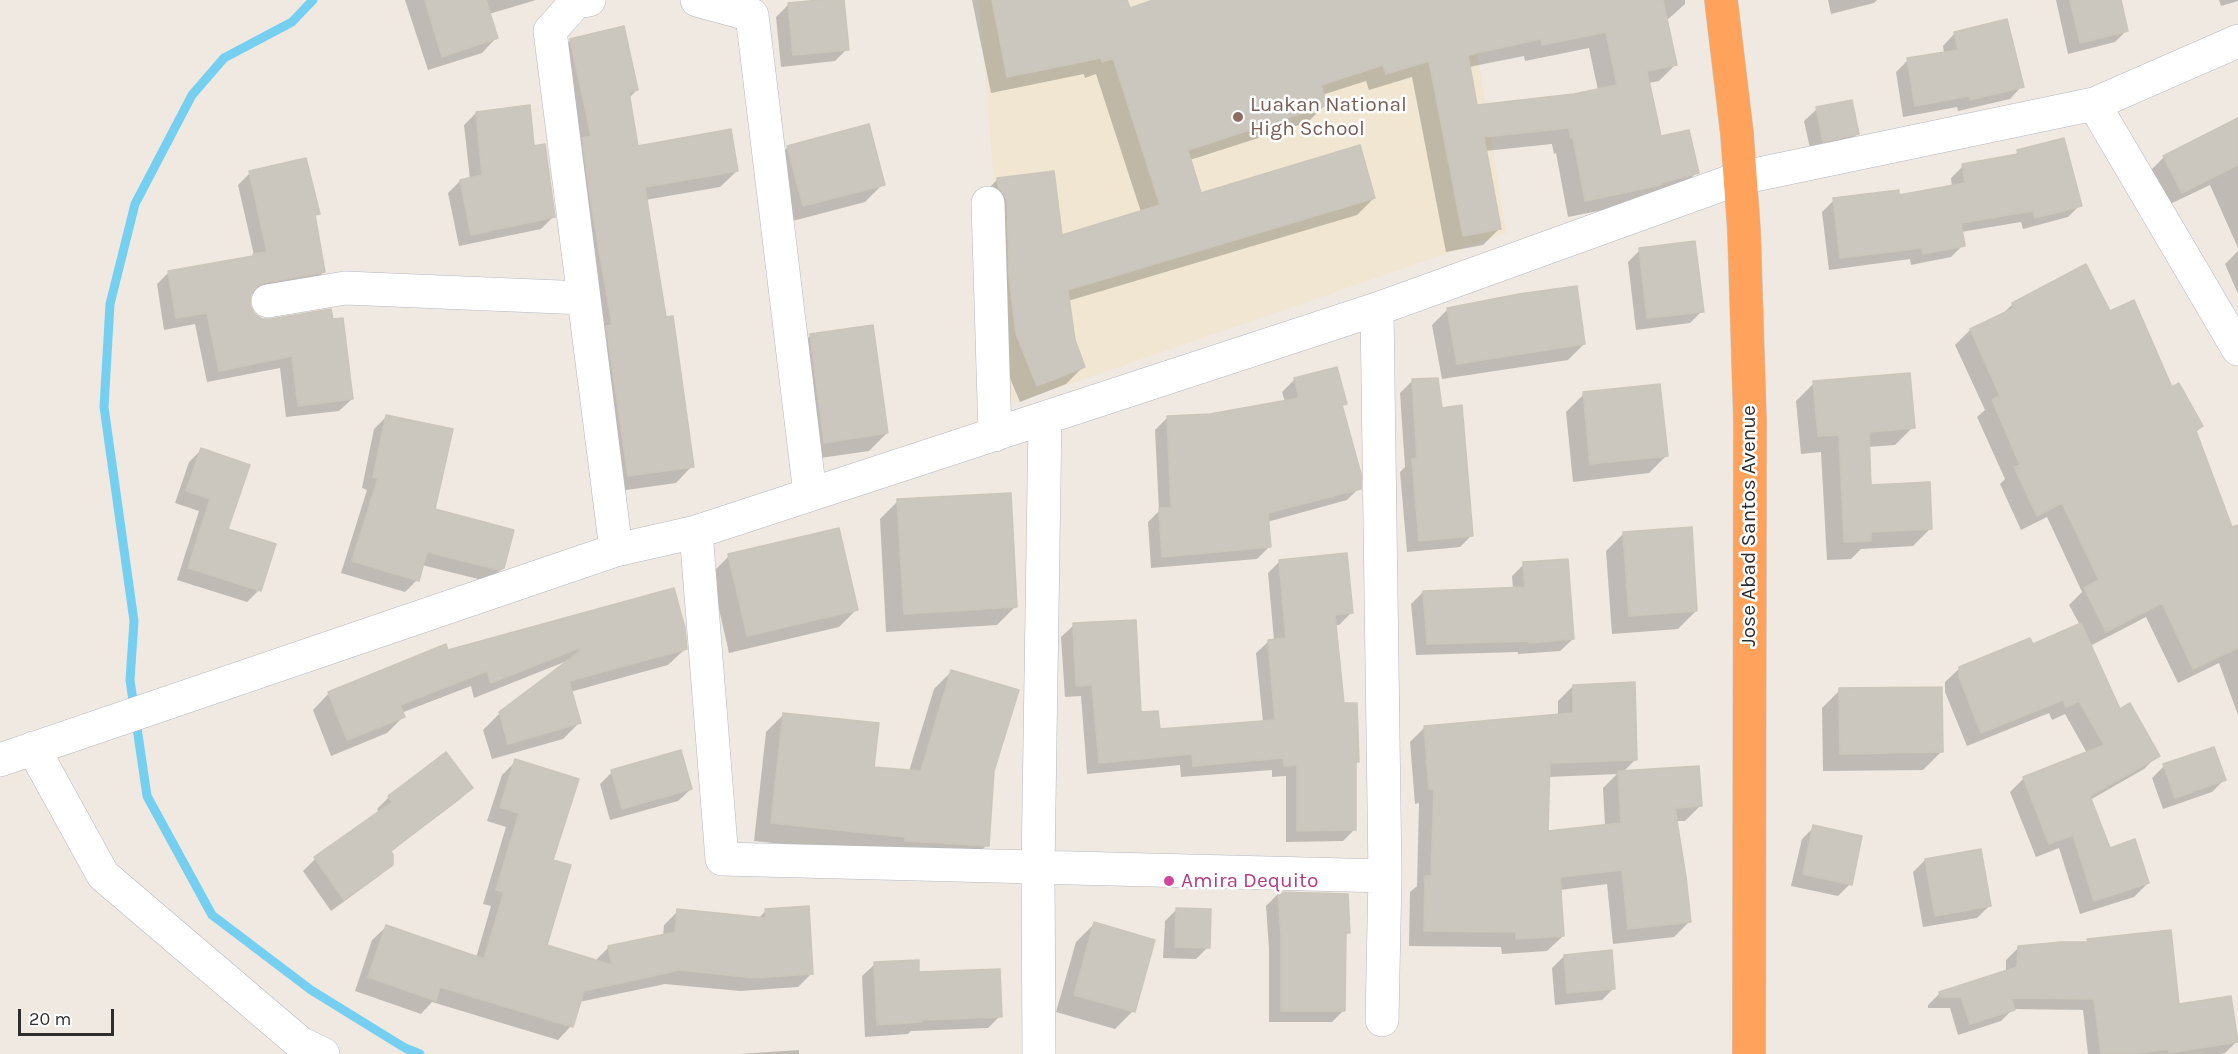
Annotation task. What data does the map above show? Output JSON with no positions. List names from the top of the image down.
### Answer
{
  "streets": {
    "highway": ["Jose Abad Santos Avenue"]
  },
  "places": ["Luakan National High School", "Amira Dequito"],
  "scale_bar": "20 m"
}
